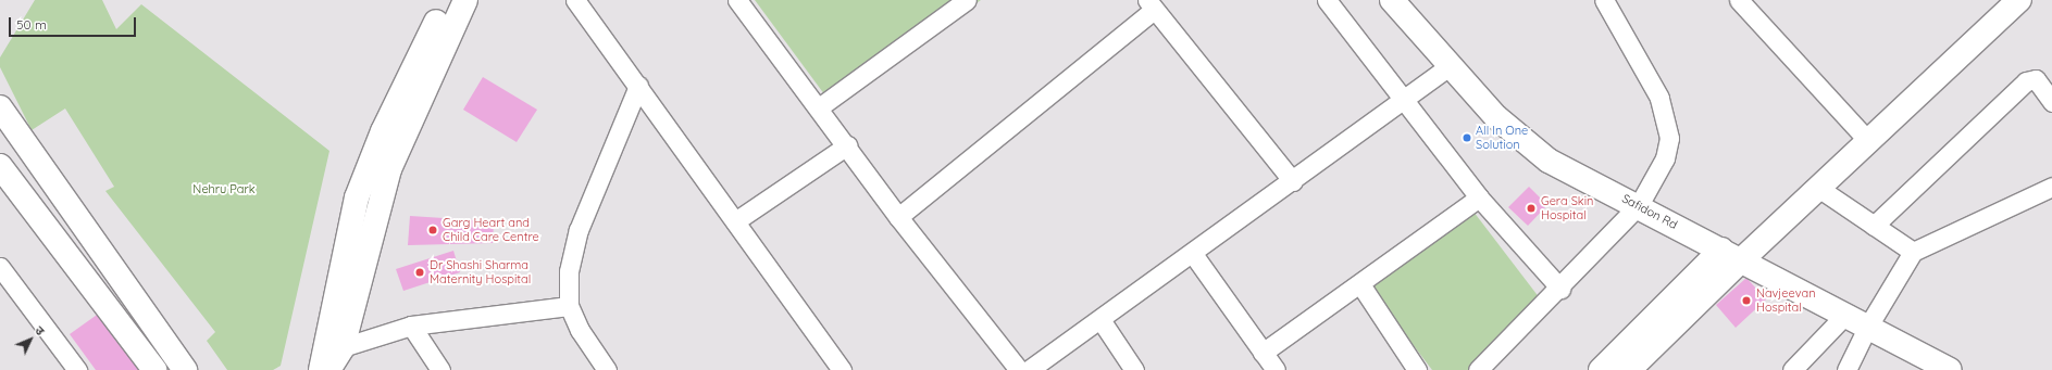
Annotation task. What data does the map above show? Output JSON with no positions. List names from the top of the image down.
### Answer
{
  "streets": {
    "main road": ["Safidon Rd"]
  },
  "parks": ["Nehru Park"],
  "places": [
    "All In One Solution",
    "Gera Skin Hospital",
    "Garg Heart and Child Care Centre",
    "Dr Shashi Sharma Maternity Hospital",
    "Navjeevan Hospital"
  ],
  "scale_bar": "50 m",
  "north": "top right"
}
